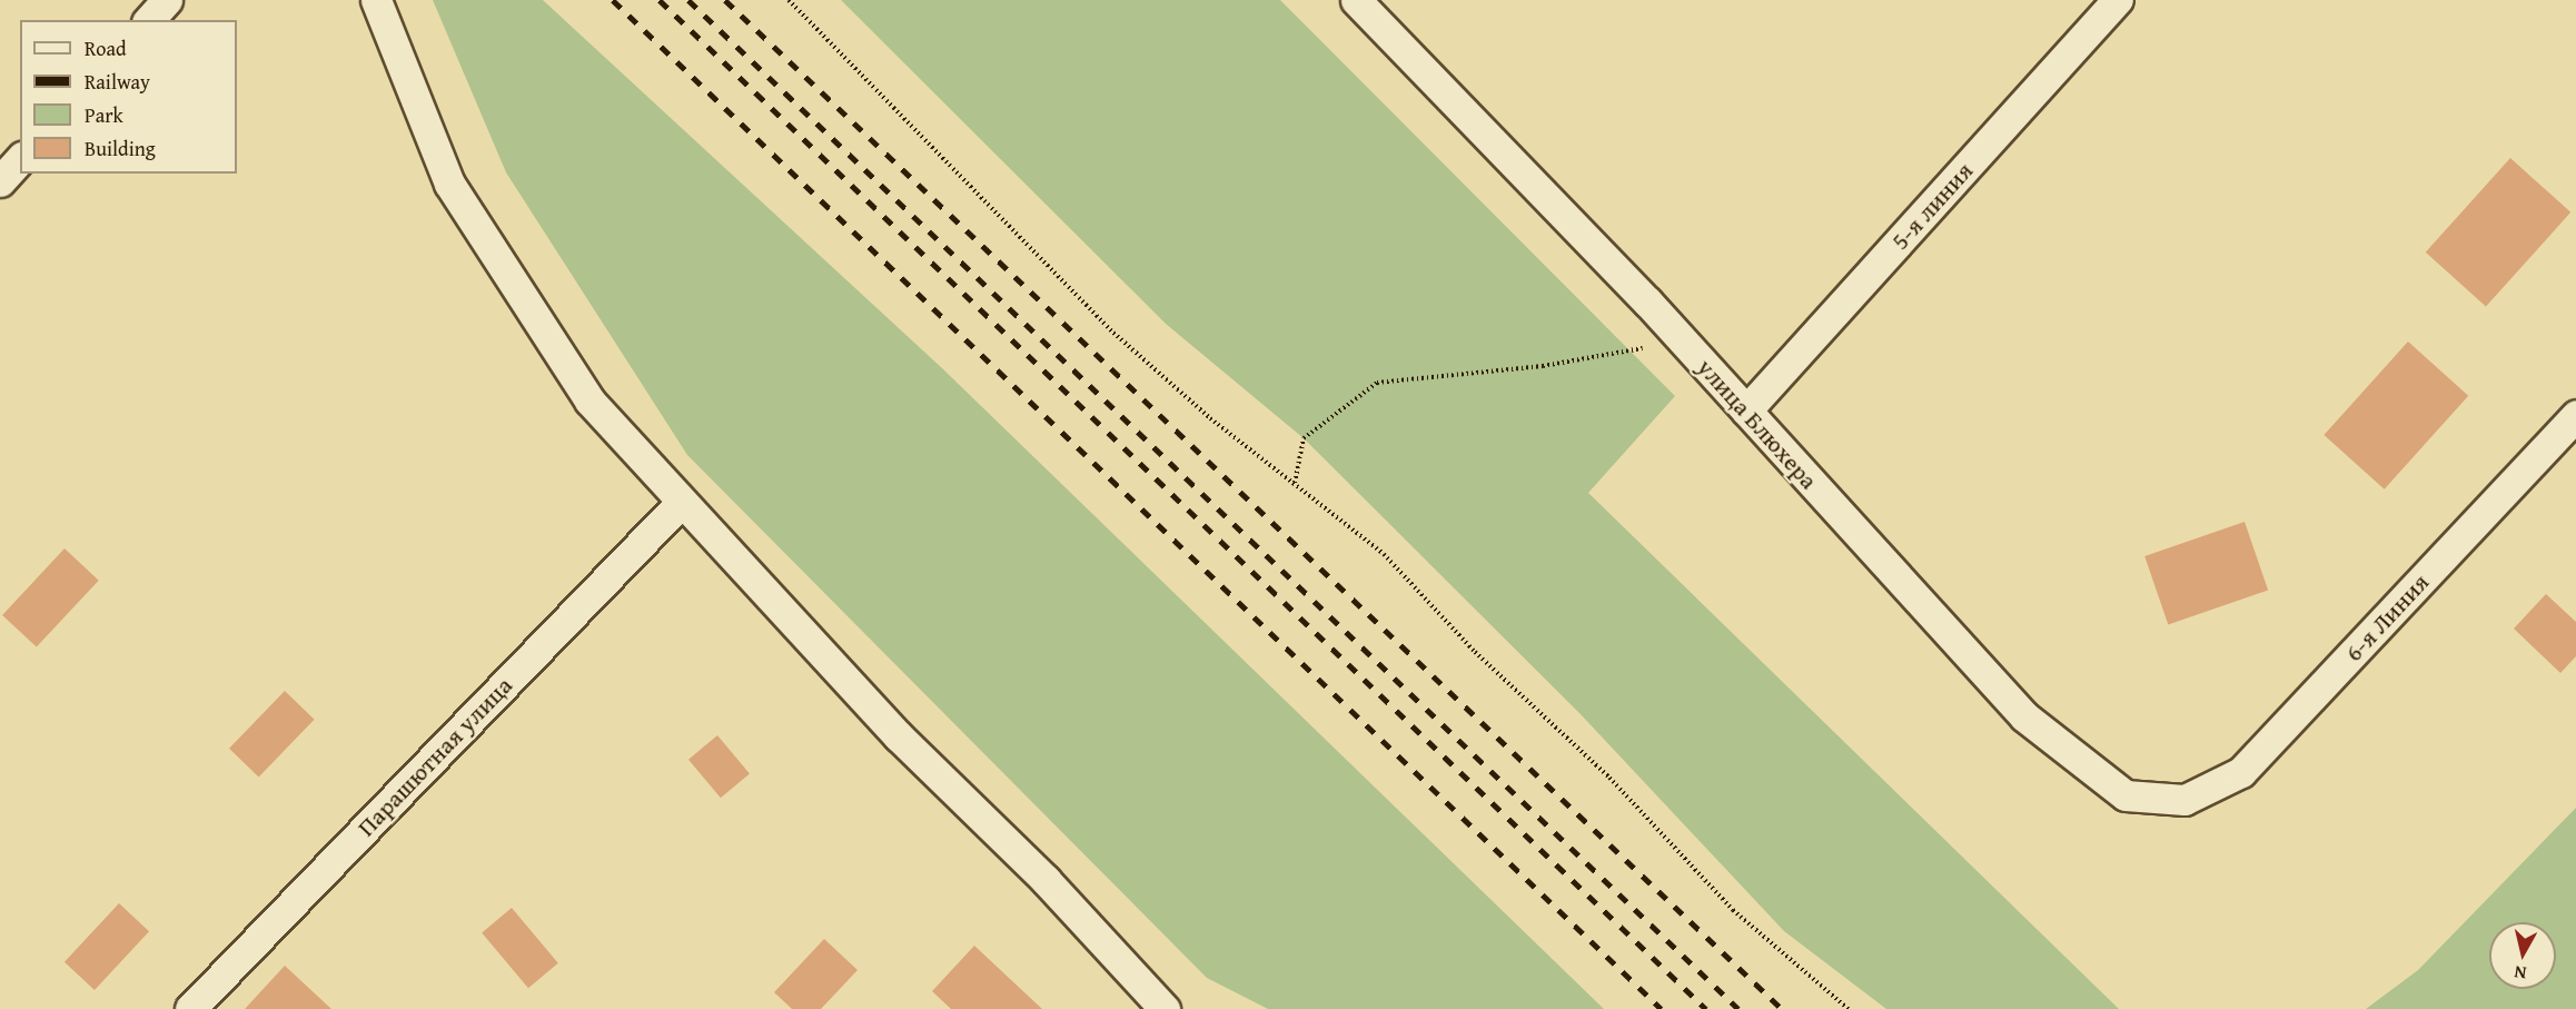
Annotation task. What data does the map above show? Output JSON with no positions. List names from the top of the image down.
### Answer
{
  "streets": {
    "street": [
      "5-я линия",
      "улица Блюхера",
      "6-я Линия",
      "Парашютная улица"
    ]
  },
  "crossings": [
    ["5-я линия", "улица Блюхера"],
    ["улица Блюхера", "6-я Линия"]
  ],
  "legend": [
    "Road",
    "Railway",
    "Park",
    "Building"
  ],
  "north": "bottom"
}
